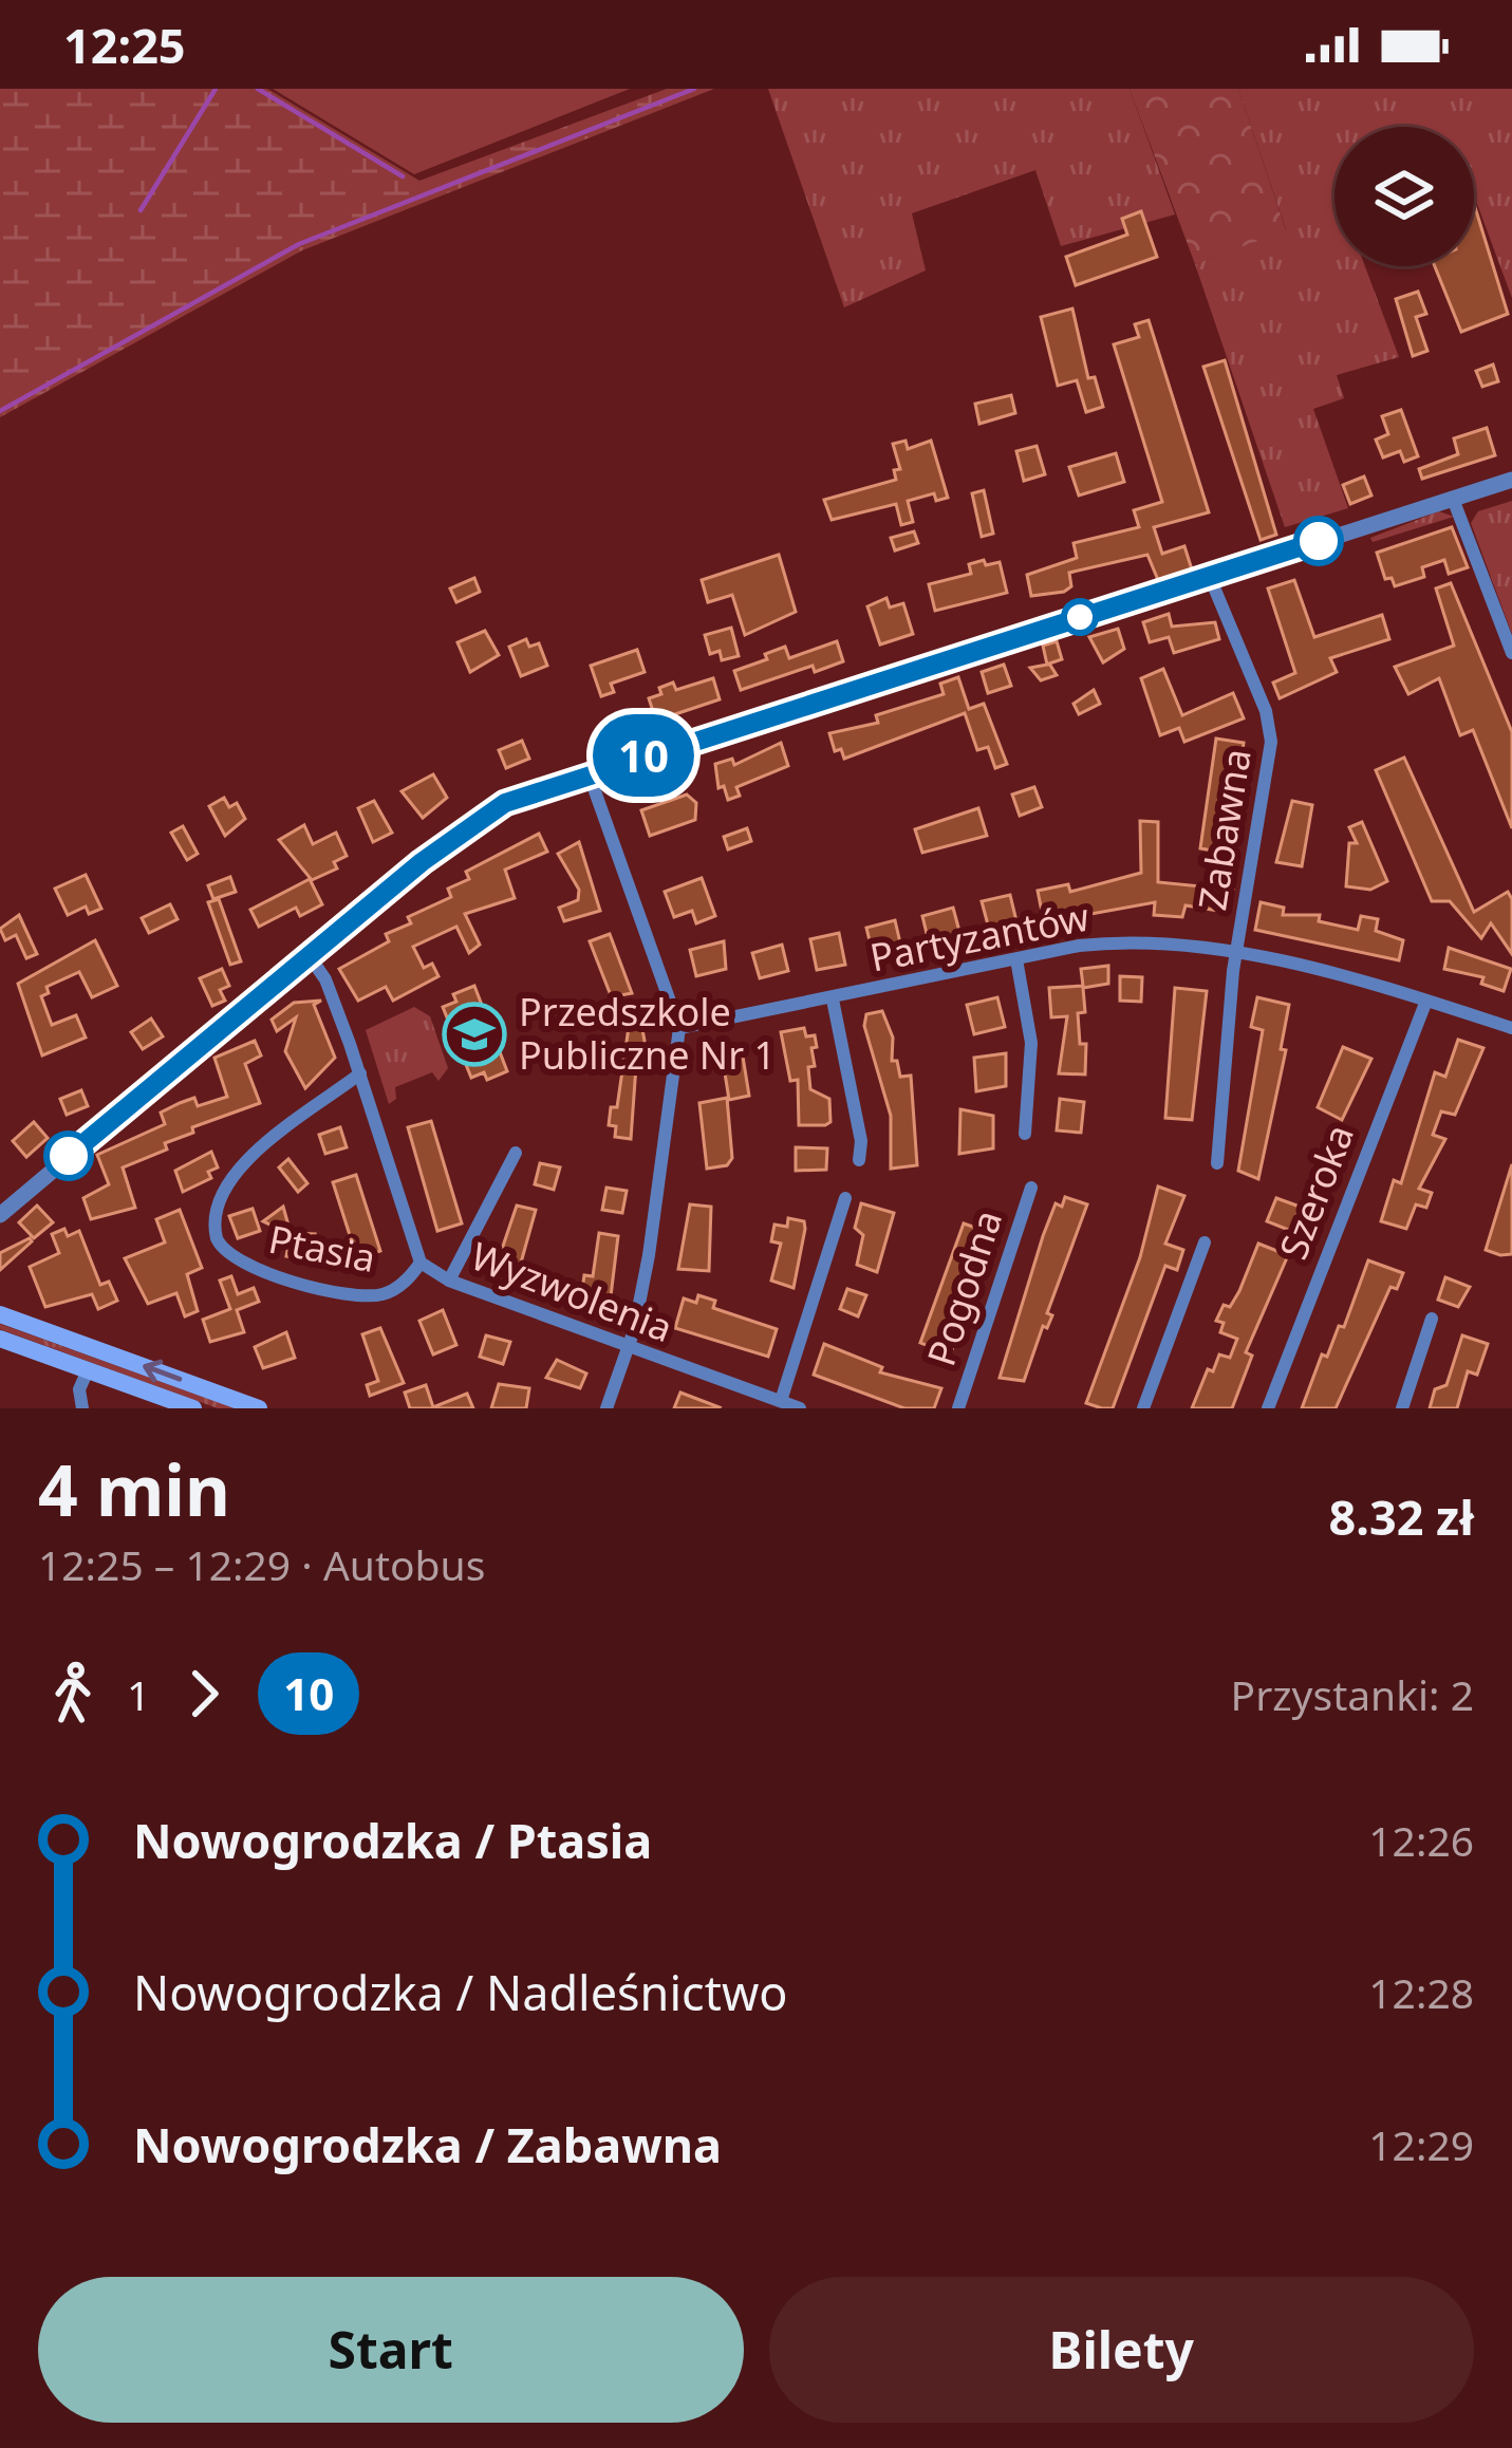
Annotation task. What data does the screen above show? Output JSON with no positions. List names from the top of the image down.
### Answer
{
  "streets": {
    "street": [
      "Zabawna",
      "Partyzantów",
      "Szeroka",
      "Ptasia",
      "Pogodna",
      "Wyzwolenia"
    ]
  },
  "crossings": [
    ["Zabawna", "Partyzantów"],
    ["Partyzantów", "Szeroka"],
    ["Ptasia", "Wyzwolenia"]
  ],
  "places": {
    "school or university": ["Przedszkole Publiczne Nr 1"]
  },
  "lines": ["bus line 10"],
  "page": {
    "status": "12:25",
    "on_map": "10",
    "heading": ["4 min", "12:25 – 12:29 · Autobus", "8.32 zł"],
    "legs": ["1", "10", "Przystanki: 2"],
    "list": [
      {
        "name": "Nowogrodzka / Ptasia",
        "value": "12:26"
      },
      {
        "name": "Nowogrodzka / Nadleśnictwo",
        "value": "12:28"
      },
      {
        "name": "Nowogrodzka / Zabawna",
        "value": "12:29"
      }
    ],
    "buttons": ["Start", "Bilety"]
  }
}
